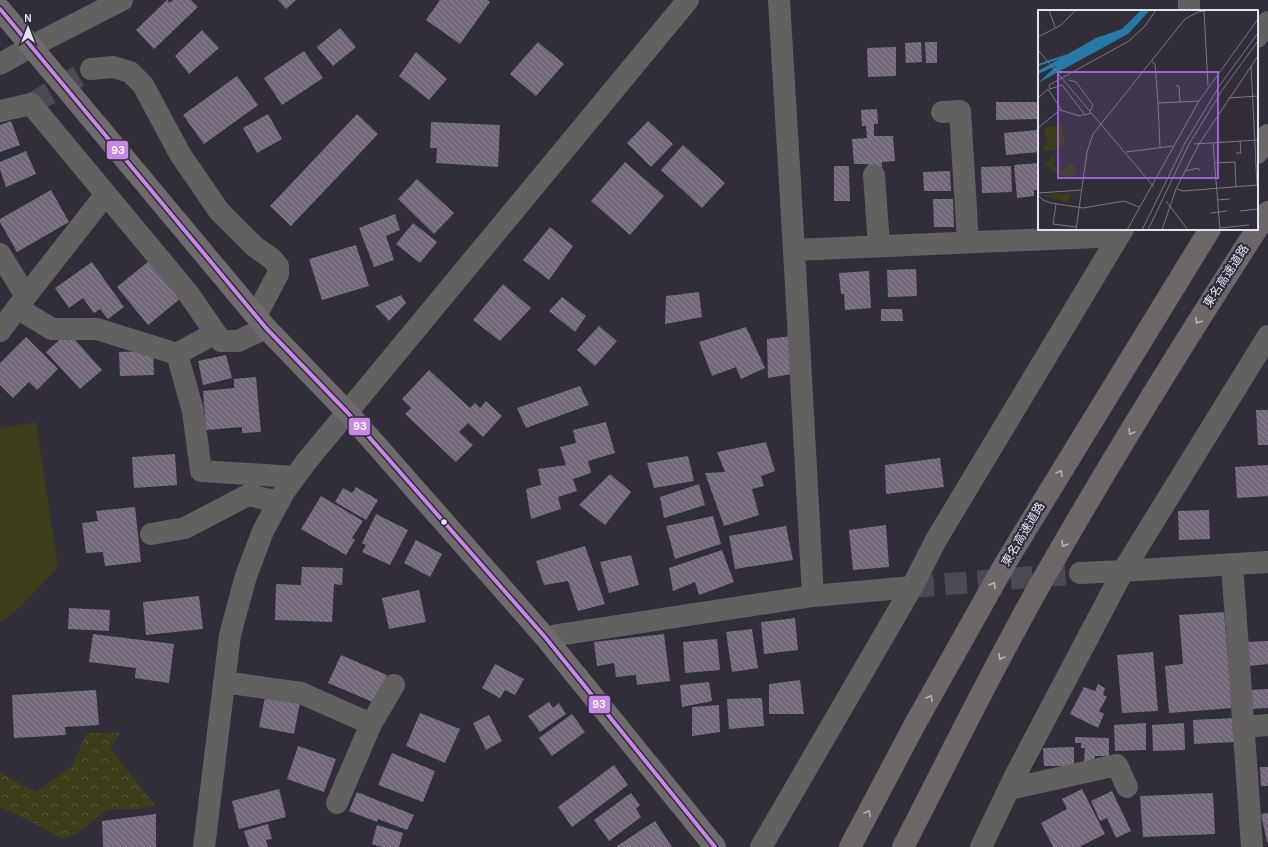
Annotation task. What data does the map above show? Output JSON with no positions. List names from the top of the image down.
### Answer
{
  "streets": {
    "highway": ["東名高速道路"]
  },
  "lines": ["transit line 93"],
  "north": "top"
}
